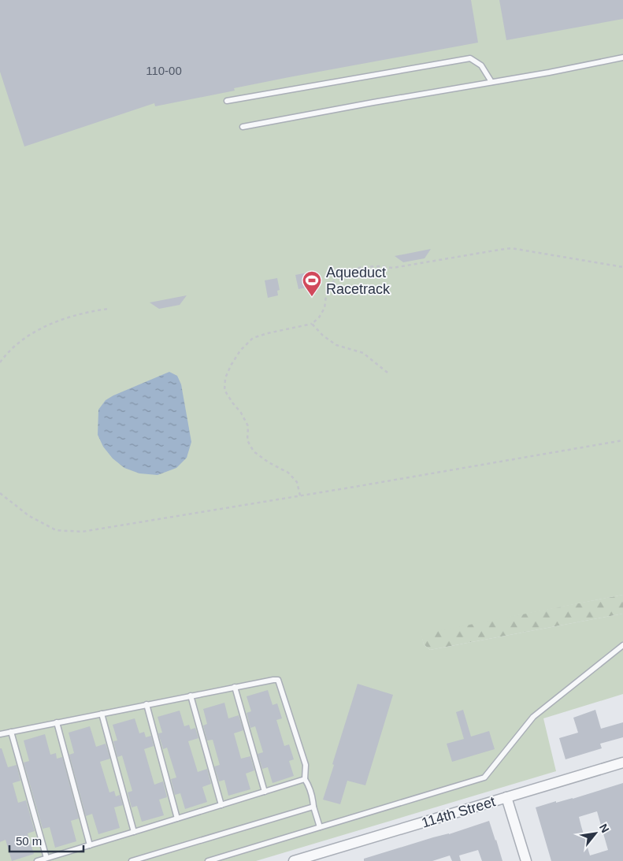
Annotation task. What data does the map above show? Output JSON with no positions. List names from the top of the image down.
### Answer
{
  "streets": {
    "street": ["114th Street"]
  },
  "places": {
    "sports": ["Aqueduct Racetrack"]
  },
  "house_numbers": ["110-00"],
  "scale_bar": "50 m",
  "north": "top right"
}
